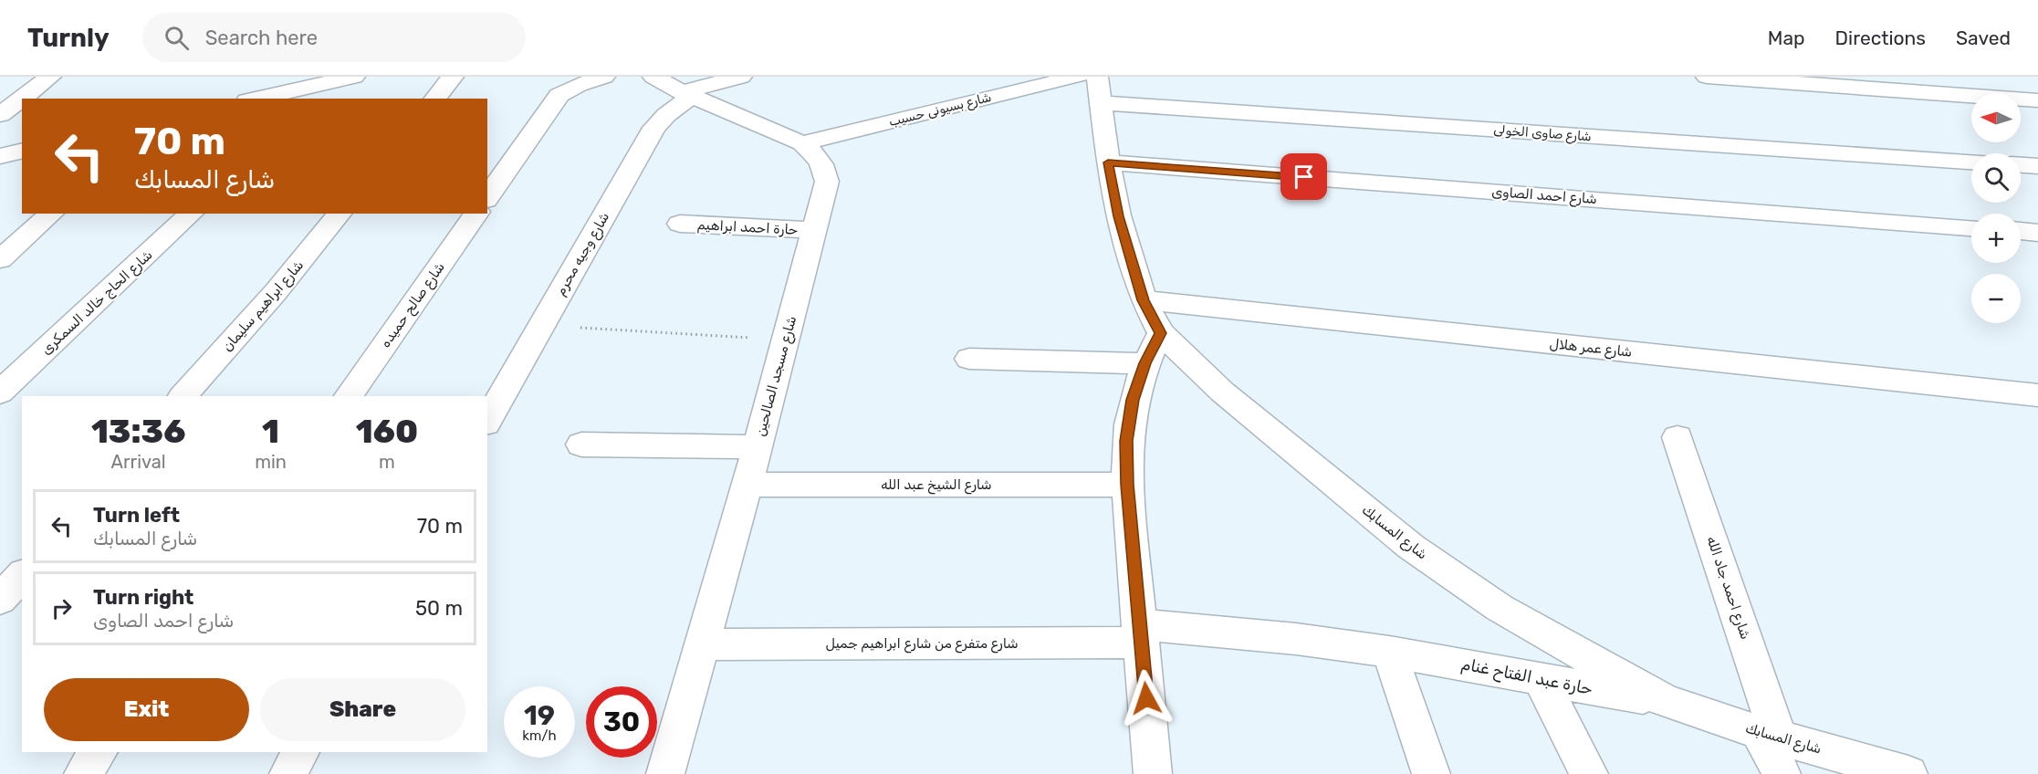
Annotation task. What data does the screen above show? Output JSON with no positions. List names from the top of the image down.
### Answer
{
  "streets": {
    "street": [
      "شارع بسيونى حسيب",
      "شارع صاوى الخولى",
      "شارع احمد الصاوى",
      "حارة احمد ابراهيم",
      "شارع وجيه محرم",
      "شارع الحاج خالد السمكرى",
      "شارع صالح حميده",
      "شارع ابراهيم سليمان",
      "شارع عمر هلال",
      "شارع مسجد الصالحين",
      "شارع الشيخ عبد الله",
      "شارع المسابك",
      "شارع احمد جاد الله",
      "شارع متفرع من شارع ابراهيم جميل",
      "حارة عبد الفتاح غنام"
    ]
  },
  "crossings": [
    ["شارع بسيونى حسيب", "شارع مسجد الصالحين"],
    ["شارع صاوى الخولى", "شارع المسابك"],
    ["شارع احمد الصاوى", "شارع المسابك"],
    ["حارة احمد ابراهيم", "شارع مسجد الصالحين"],
    ["شارع وجيه محرم", "شارع مسجد الصالحين"],
    ["شارع عمر هلال", "شارع المسابك"],
    ["شارع مسجد الصالحين", "شارع الشيخ عبد الله"],
    ["شارع مسجد الصالحين", "شارع متفرع من شارع ابراهيم جميل"],
    ["شارع المسابك", "شارع احمد جاد الله"],
    ["شارع المسابك", "حارة عبد الفتاح غنام"],
    ["شارع متفرع من شارع ابراهيم جميل", "حارة عبد الفتاح غنام"]
  ],
  "north": "left",
  "page": {
    "header": "Turnly",
    "search": "Search here",
    "nav": ["Map", "Directions", "Saved"],
    "map_buttons": ["+", "−"],
    "turn": ["70 m", "شارع المسابك"],
    "eta": [
      "13:36",
      "Arrival",
      "1",
      "min",
      "160",
      "m"
    ],
    "list": [
      {
        "name": "Turn left",
        "note": "شارع المسابك",
        "value": "70 m"
      },
      {
        "name": "Turn right",
        "note": "شارع احمد الصاوى",
        "value": "50 m"
      }
    ],
    "buttons": ["Exit", "Share"],
    "speed": "19 km/h",
    "limit": "30"
  }
}
